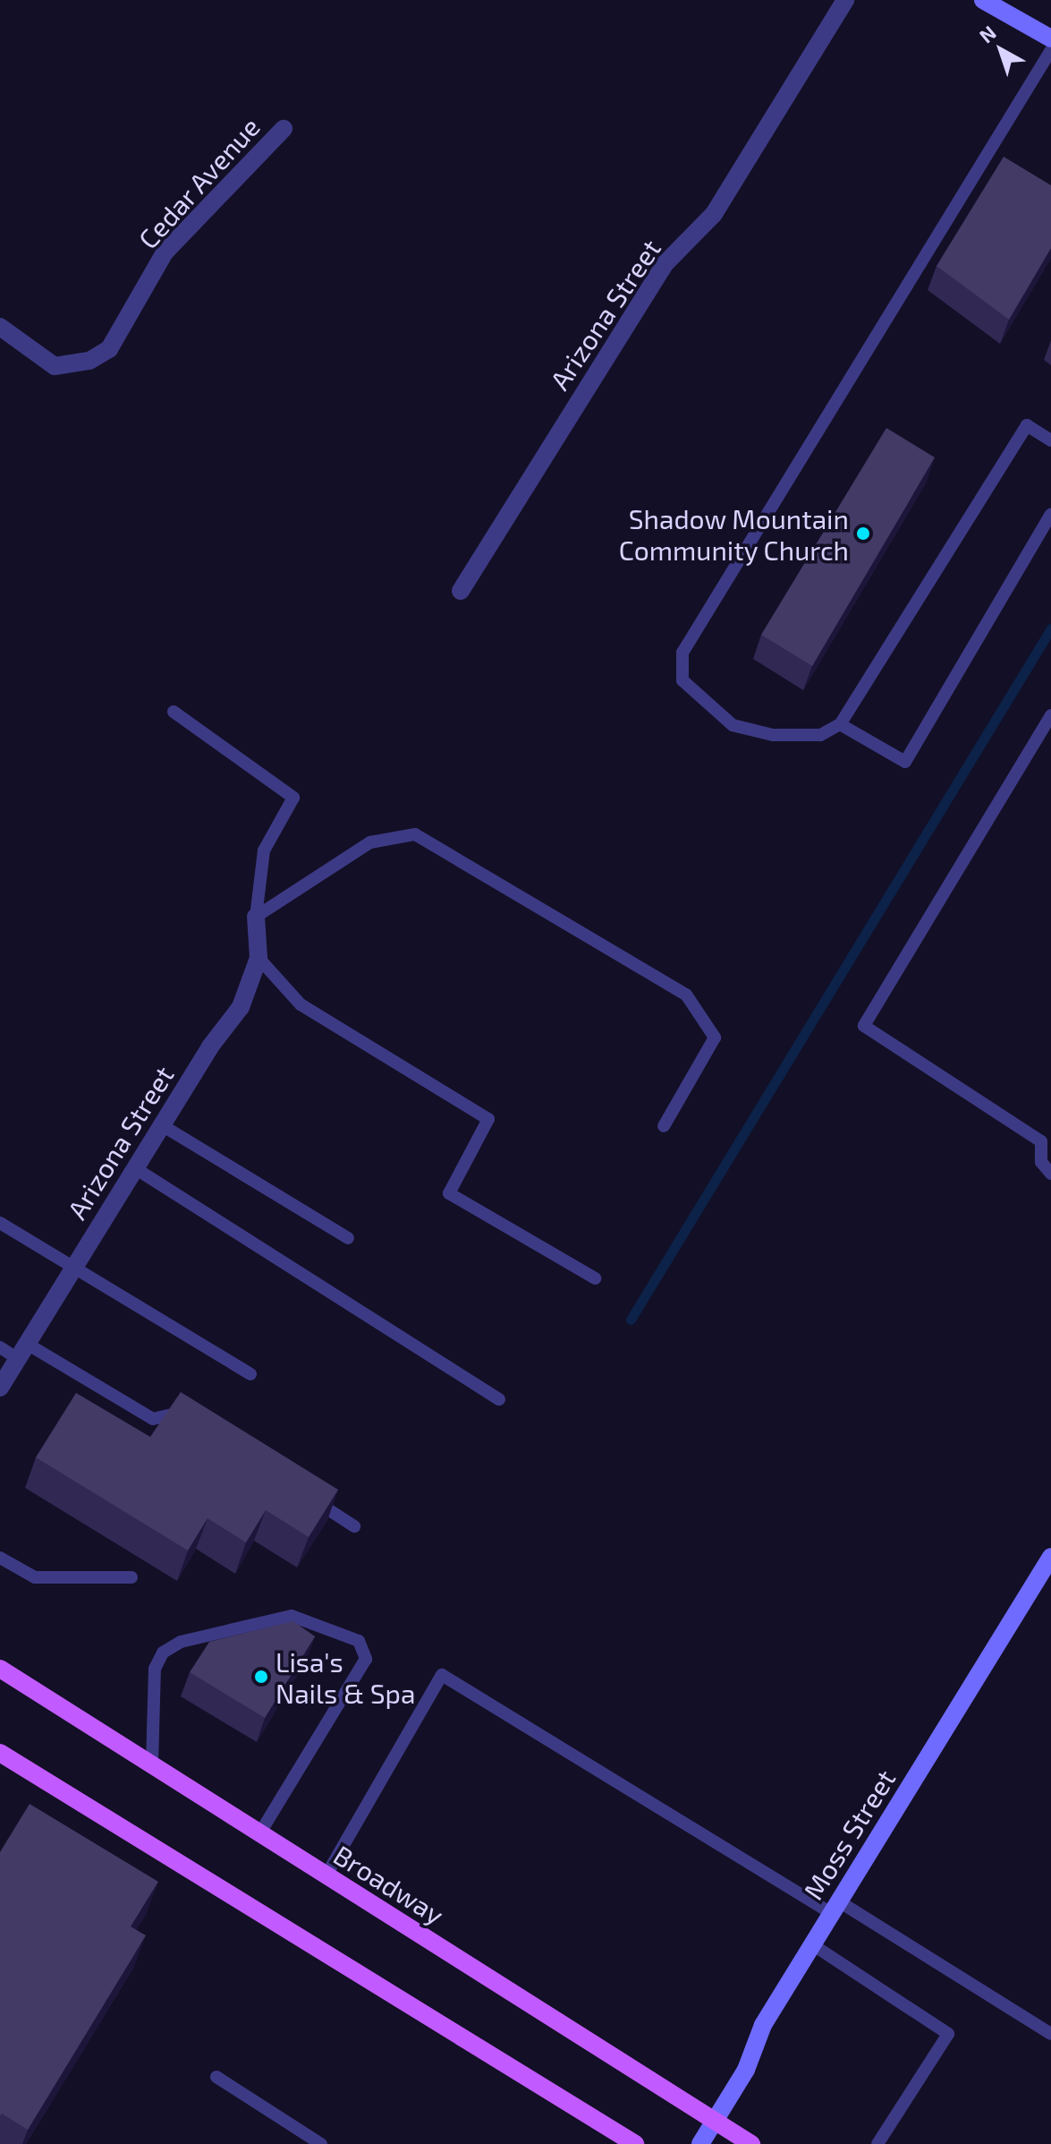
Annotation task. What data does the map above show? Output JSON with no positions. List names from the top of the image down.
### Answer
{
  "streets": {
    "main road": ["Broadway"],
    "street": ["Cedar Avenue", "Arizona Street", "Moss Street"]
  },
  "crossings": [
    ["Moss Street", "Broadway"]
  ],
  "places": ["Shadow Mountain Community Church", "Lisa's Nails & Spa"],
  "north": "top left"
}
